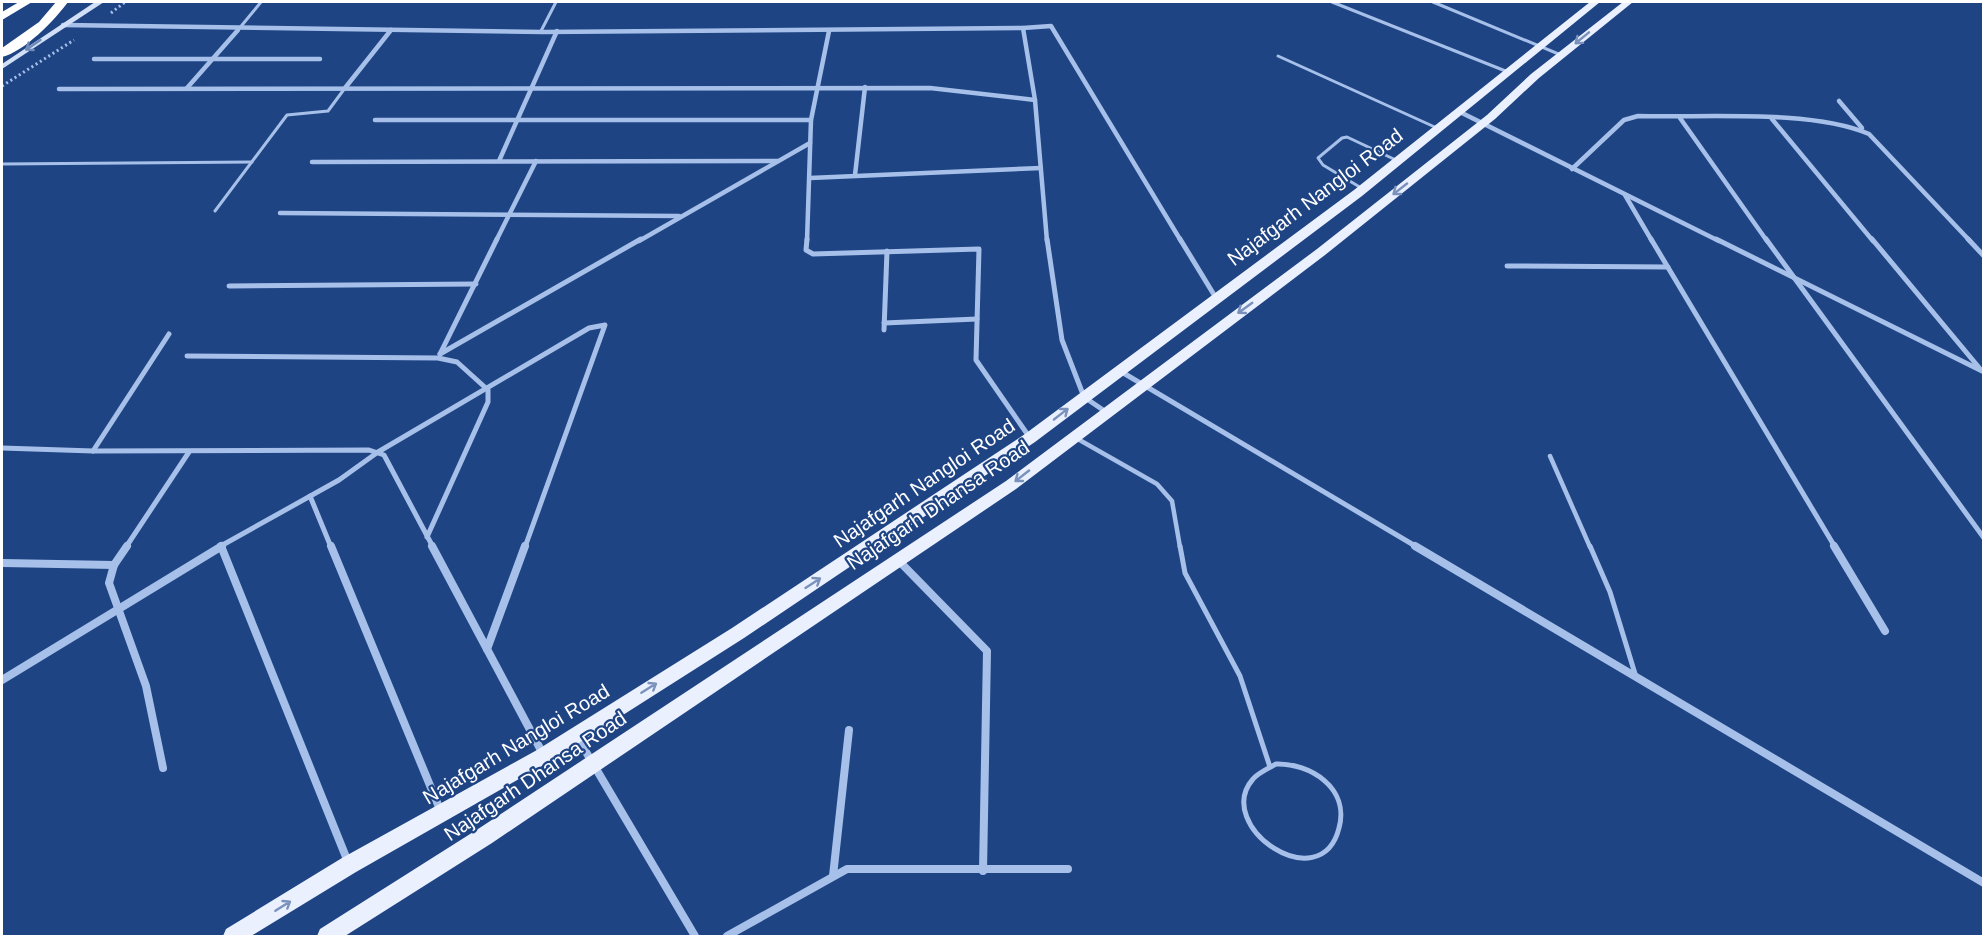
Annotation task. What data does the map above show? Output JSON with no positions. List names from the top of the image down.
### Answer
{
  "streets": {
    "main road": ["Najafgarh Nangloi Road", "Najafgarh Dhansa Road"]
  },
  "one_way": ["Najafgarh Nangloi Road", "Najafgarh Dhansa Road"]
}
